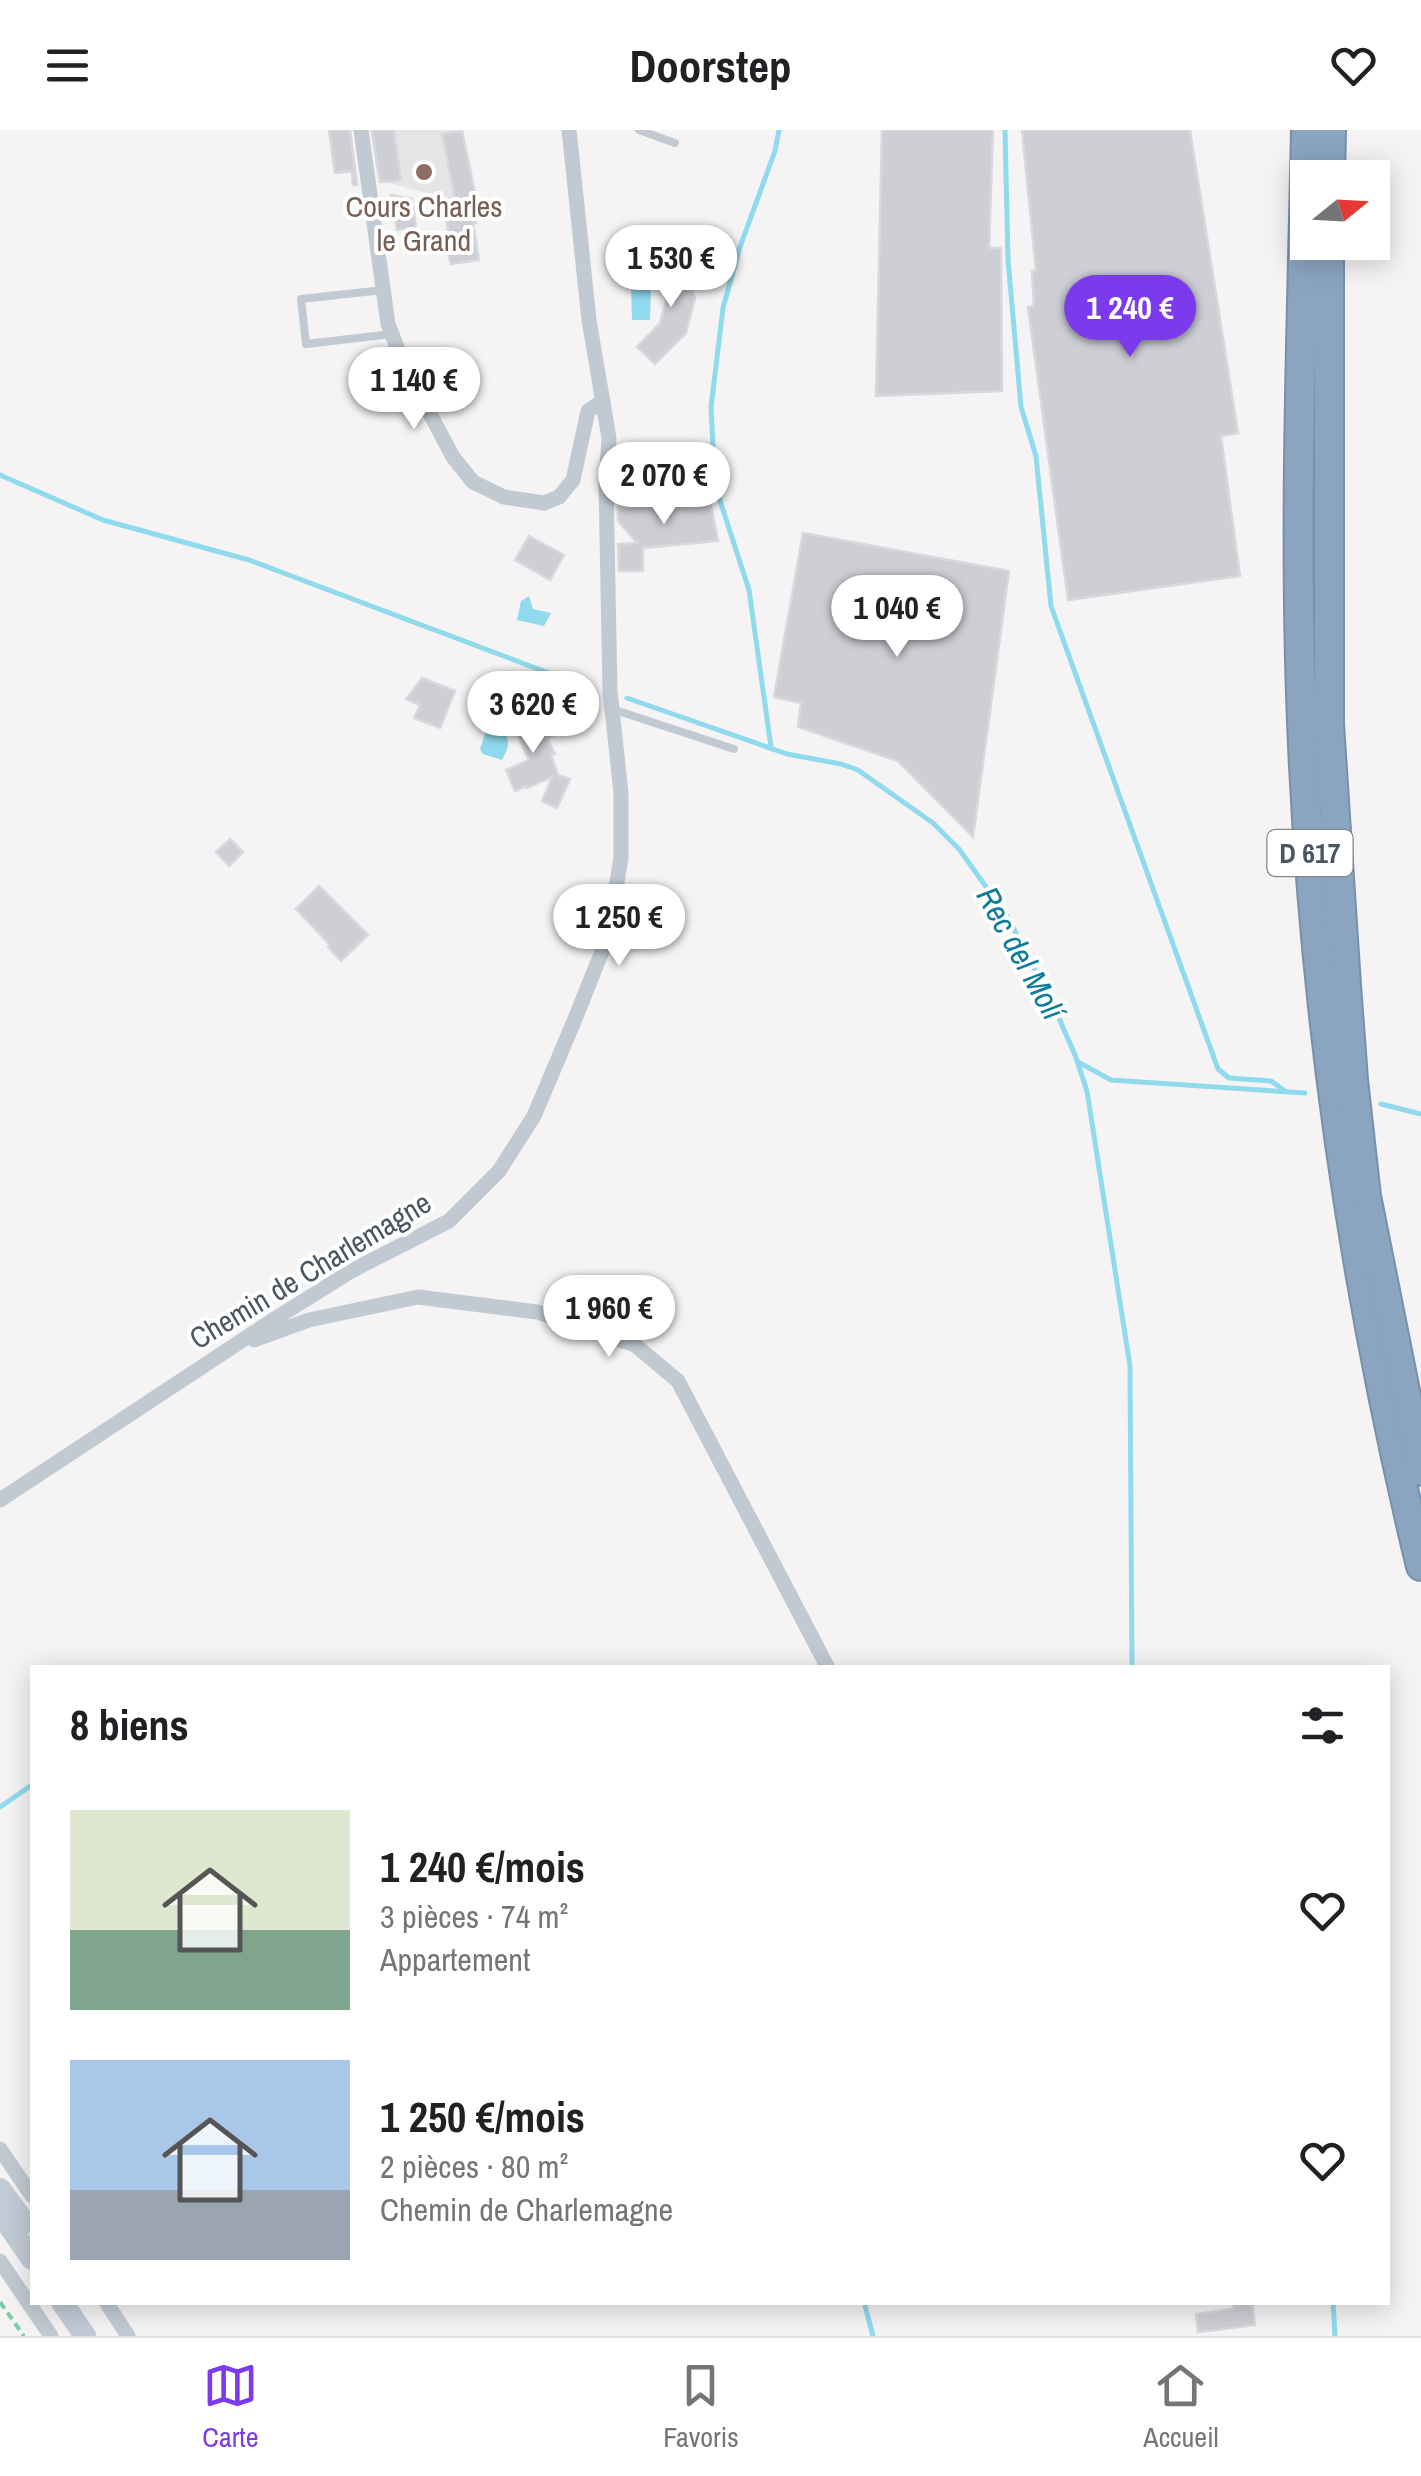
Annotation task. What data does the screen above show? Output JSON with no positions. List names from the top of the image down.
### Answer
{
  "streets": {
    "highway": ["D 617"],
    "street": ["Chemin de Charlemagne"]
  },
  "water": ["Rec del Molí"],
  "places": ["Cours Charles le Grand"],
  "north": "right",
  "page": {
    "header": "Doorstep",
    "price": [
      "1 530 €",
      "1 240 €",
      "1 140 €",
      "2 070 €",
      "1 040 €",
      "3 620 €",
      "1 250 €",
      "1 960 €"
    ],
    "heading": "8 biens",
    "list": [
      {
        "name": "1 240 €/mois",
        "note": "3 pièces · 74 m² · Appartement"
      },
      {
        "name": "1 250 €/mois",
        "note": "2 pièces · 80 m² · Chemin de Charlemagne"
      }
    ],
    "tabs": ["Carte", "Favoris", "Accueil"]
  }
}
